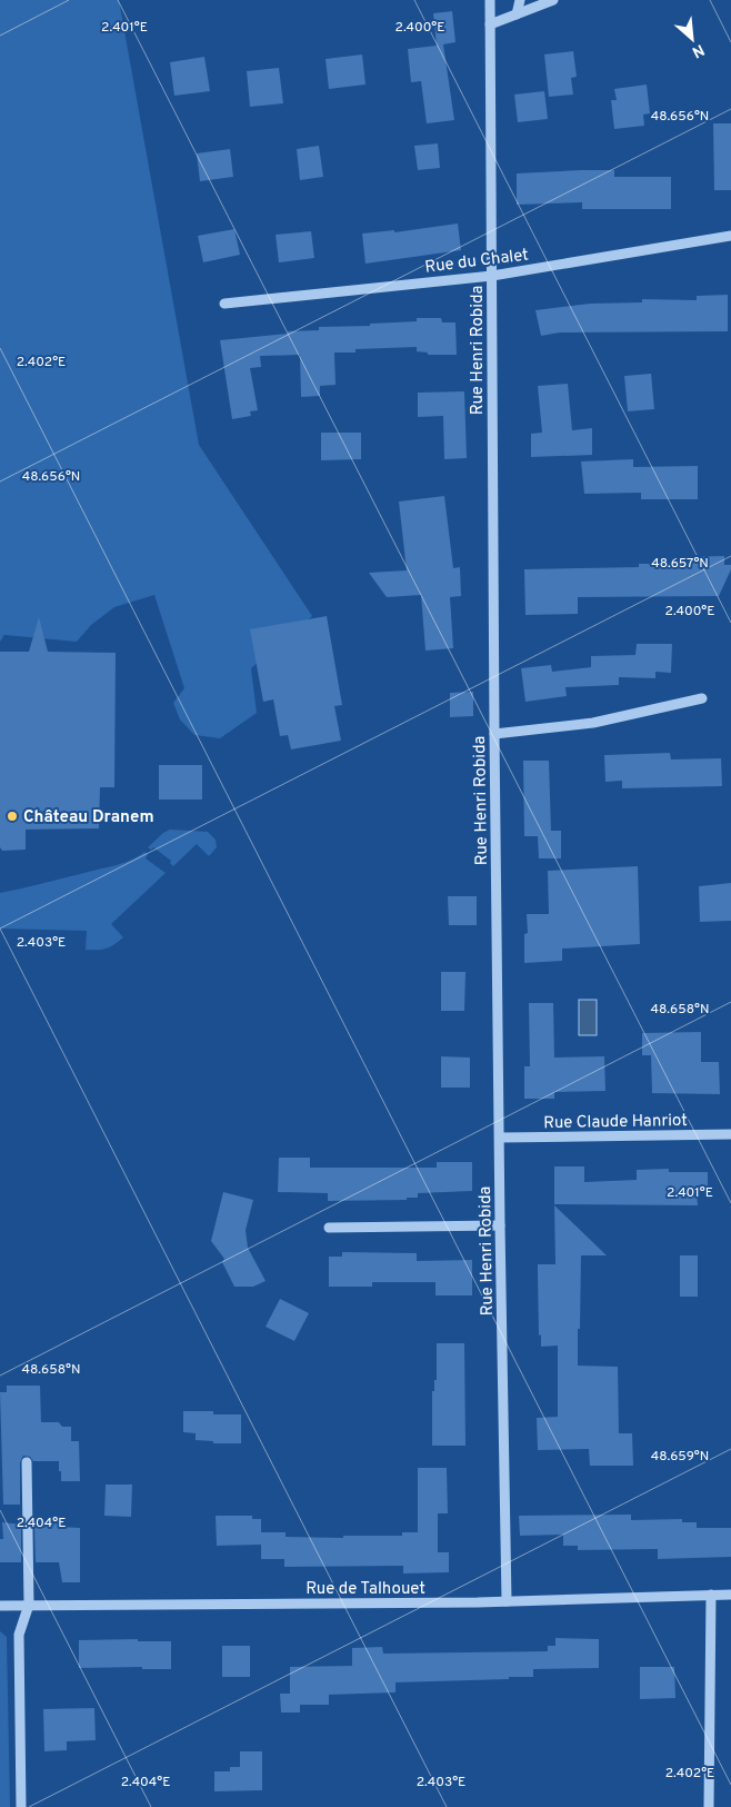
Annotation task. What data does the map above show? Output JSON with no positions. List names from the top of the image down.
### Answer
{
  "streets": {
    "street": [
      "Rue du Chalet",
      "Rue Henri Robida",
      "Rue Claude Hanriot",
      "Rue de Talhouet"
    ]
  },
  "crossings": [
    ["Rue du Chalet", "Rue Henri Robida"],
    ["Rue Henri Robida", "Rue Claude Hanriot"],
    ["Rue Henri Robida", "Rue de Talhouet"]
  ],
  "places": ["Château Dranem"],
  "north": "bottom right",
  "coordinates": [
    "2.401°E",
    "2.400°E",
    "48.656°N",
    "2.402°E",
    "48.657°N",
    "2.403°E",
    "48.658°N",
    "48.659°N",
    "2.404°E"
  ]
}
